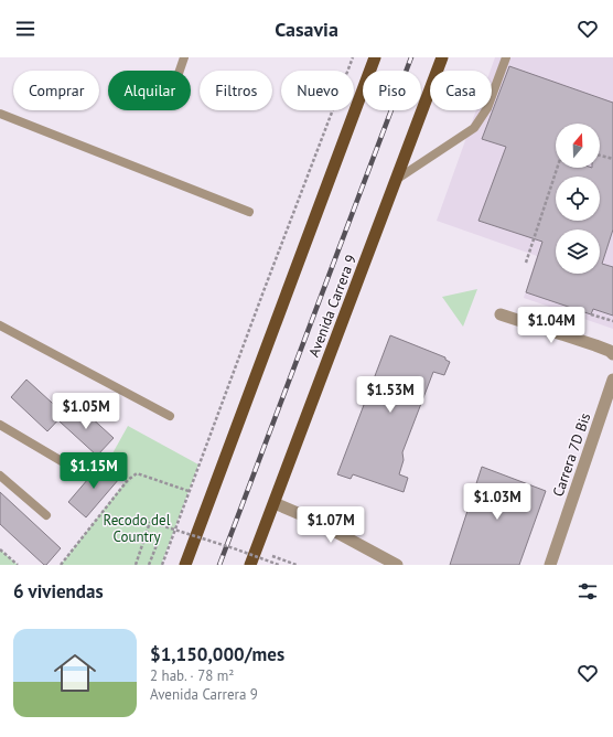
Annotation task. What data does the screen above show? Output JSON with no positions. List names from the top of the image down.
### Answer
{
  "streets": {
    "main road": ["Avenida Carrera 9"],
    "street": ["Carrera 7D Bis"]
  },
  "parks": ["Recodo del Country"],
  "north": "top",
  "page": {
    "header": "Casavia",
    "chip": [
      "Comprar",
      "Alquilar",
      "Filtros",
      "Nuevo",
      "Piso",
      "Casa"
    ],
    "price": [
      "$1.04M",
      "$1.53M",
      "$1.05M",
      "$1.15M",
      "$1.03M",
      "$1.07M"
    ],
    "heading": "6 viviendas",
    "list": [
      {
        "name": "$1,150,000/mes",
        "note": "2 hab. · 78 m² · Avenida Carrera 9"
      }
    ]
  }
}
